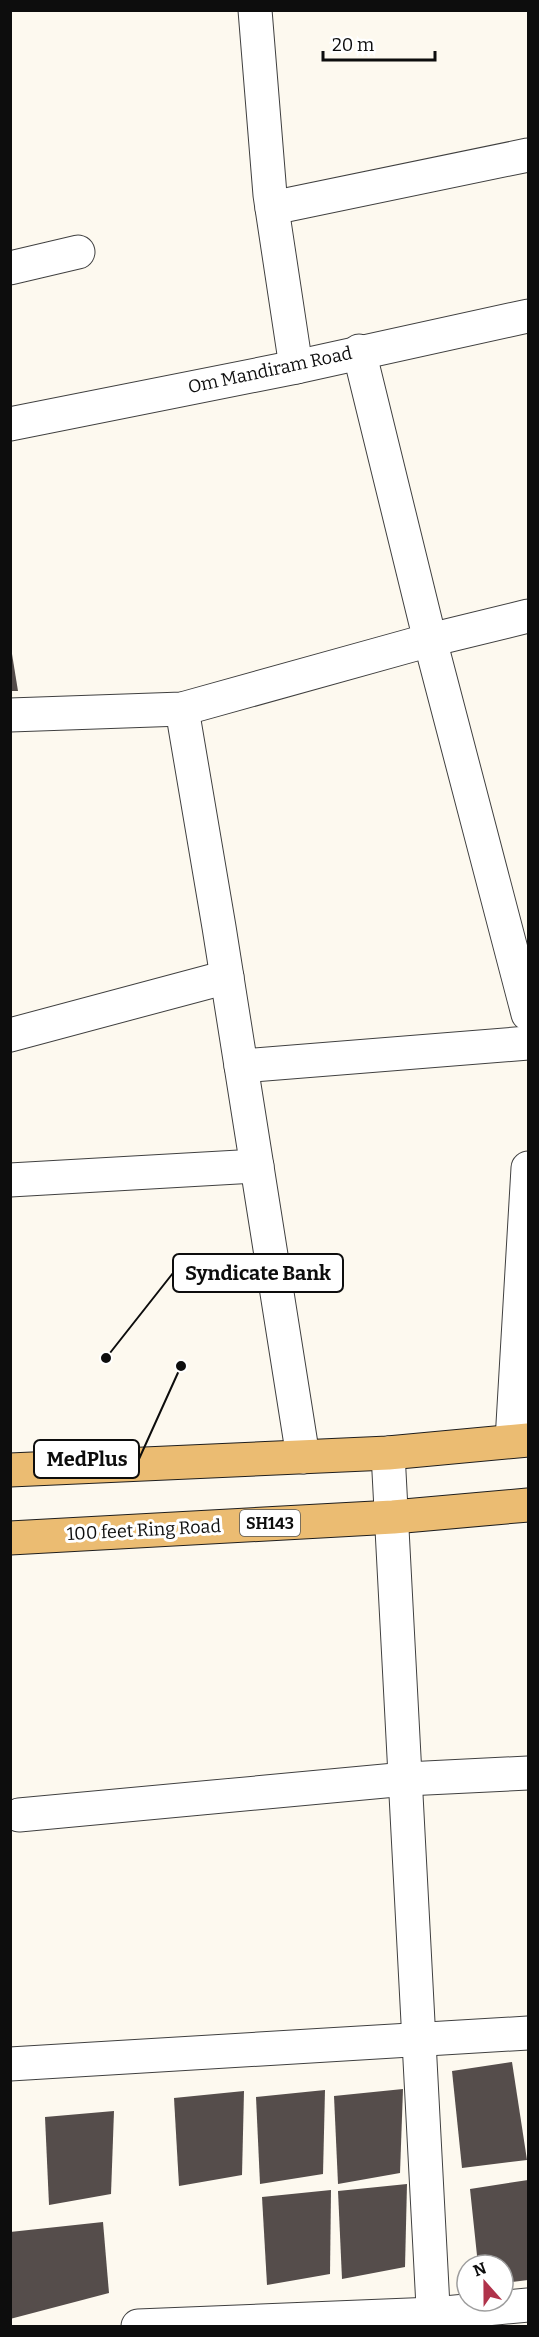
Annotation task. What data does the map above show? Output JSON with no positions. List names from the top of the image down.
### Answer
{
  "streets": {
    "main road": ["SH143", "100 feet Ring Road"],
    "street": ["Om Mandiram Road"]
  },
  "places": ["Syndicate Bank", "MedPlus"],
  "scale_bar": "20 m",
  "north": "top"
}
